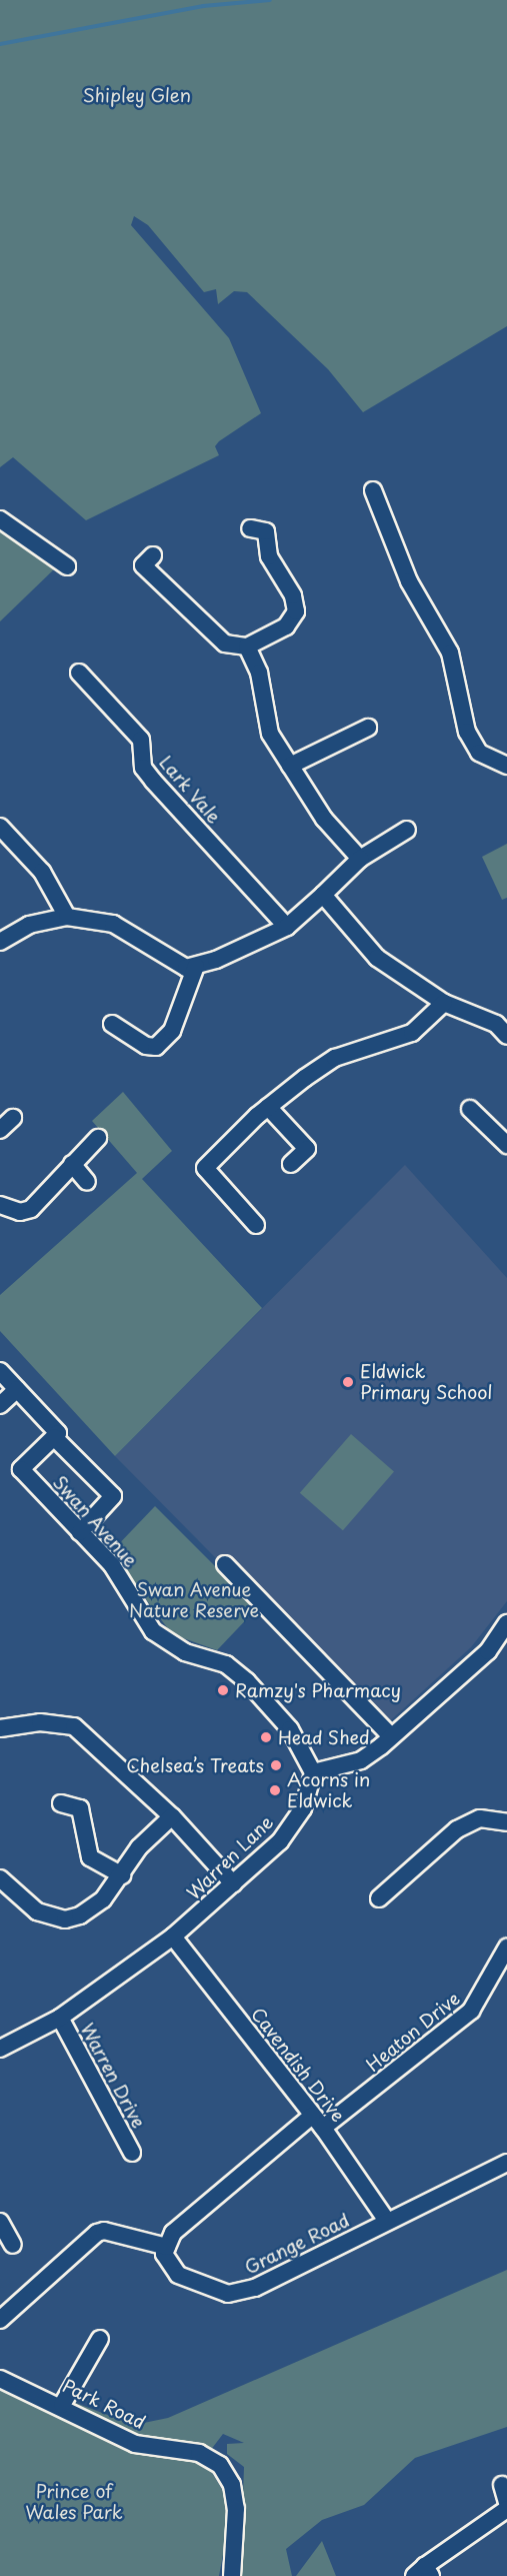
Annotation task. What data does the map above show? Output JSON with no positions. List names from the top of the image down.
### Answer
{
  "streets": {
    "street": [
      "Lark Vale",
      "Swan Avenue",
      "Warren Lane",
      "Heaton Drive",
      "Cavendish Drive",
      "Warren Drive",
      "Grange Road",
      "Park Road"
    ]
  },
  "crossings": [
    ["Swan Avenue", "Warren Lane"],
    ["Warren Lane", "Cavendish Drive"],
    ["Warren Lane", "Warren Drive"],
    ["Heaton Drive", "Cavendish Drive"],
    ["Cavendish Drive", "Grange Road"]
  ],
  "parks": ["Shipley Glen", "Swan Avenue Nature Reserve", "Prince of Wales Park"],
  "places": [
    "Eldwick Primary School",
    "Ramzy's Pharmacy",
    "Head Shed",
    "Chelsea’s Treats",
    "Acorns in Eldwick"
  ]
}
